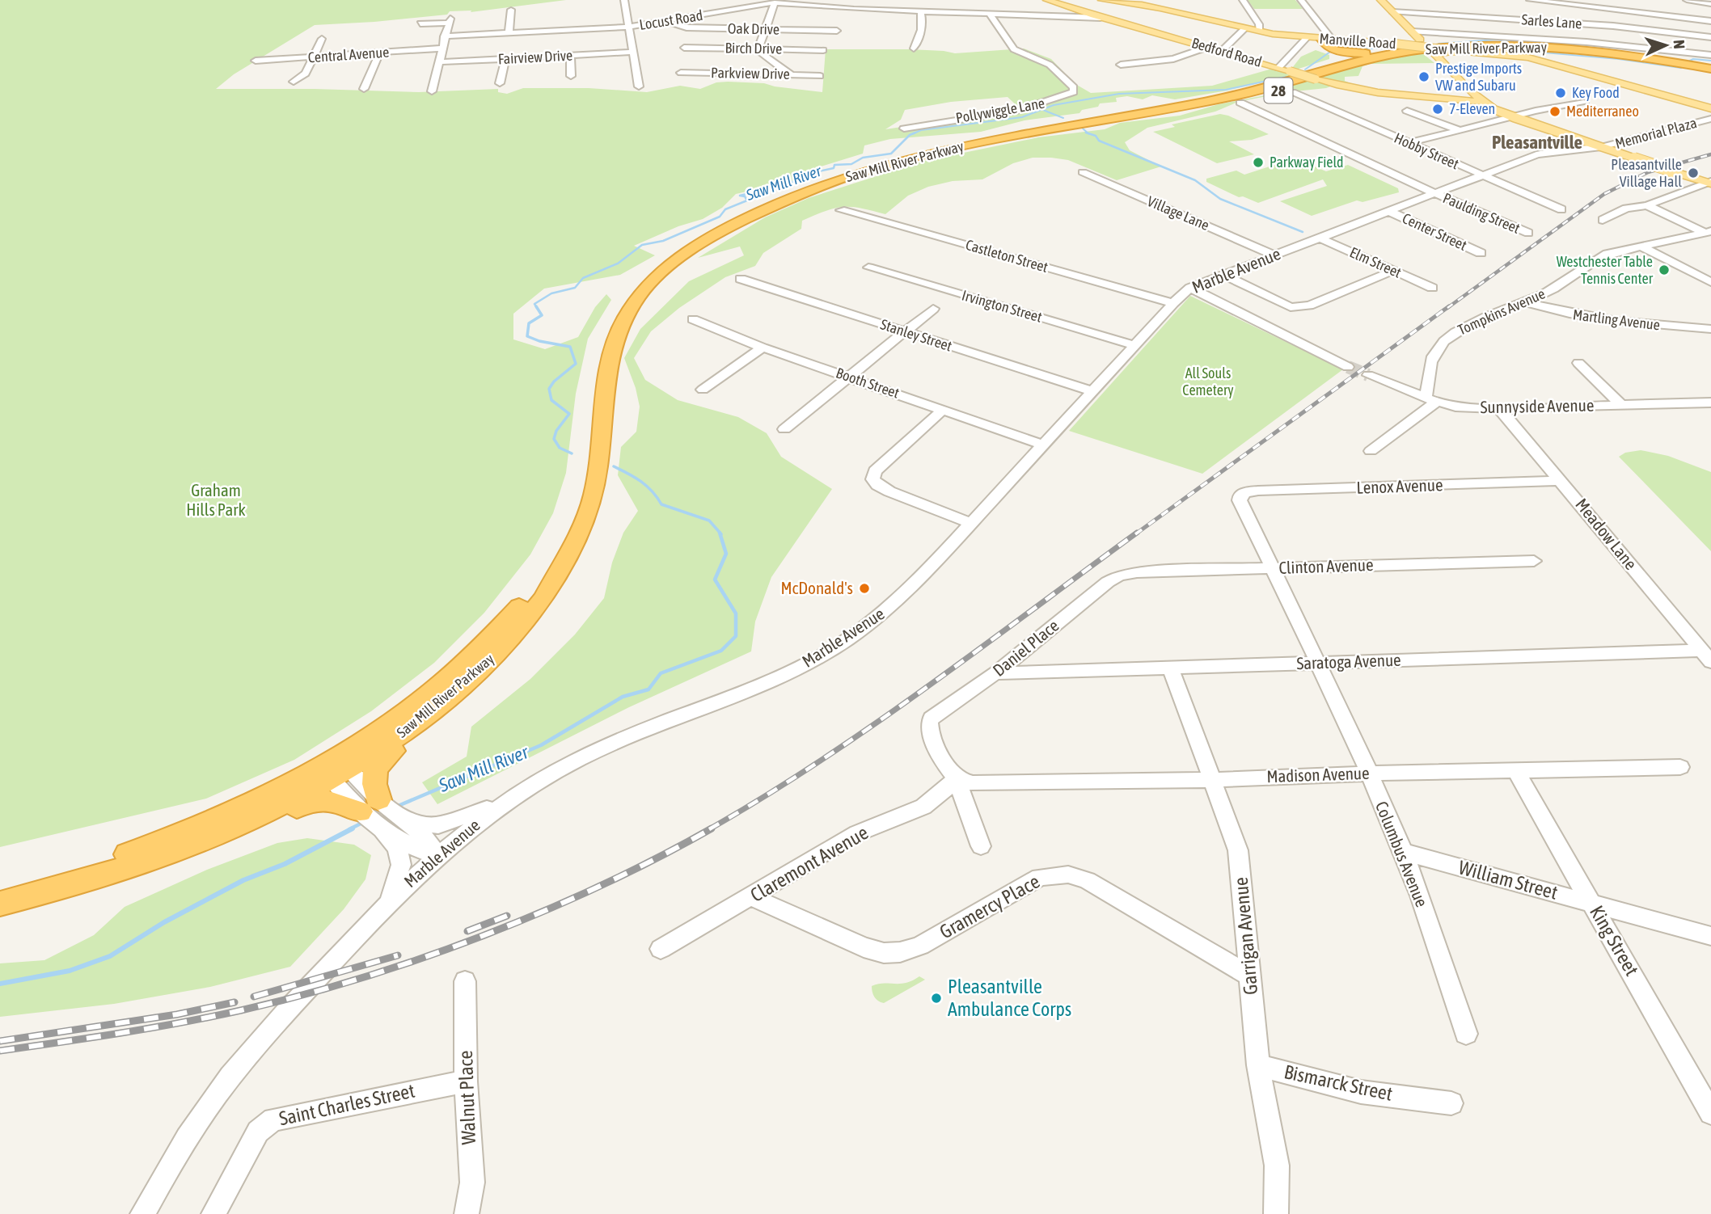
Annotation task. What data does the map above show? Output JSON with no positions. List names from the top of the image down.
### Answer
{
  "streets": {
    "highway": ["Saw Mill River Parkway", "28"],
    "main road": ["Manville Road", "Bedford Road"],
    "street": [
      "Locust Road",
      "Sarles Lane",
      "Oak Drive",
      "Birch Drive",
      "Central Avenue",
      "Fairview Drive",
      "Parkview Drive",
      "Pollywiggle Lane",
      "Memorial Plaza",
      "Hobby Street",
      "Village Lane",
      "Paulding Street",
      "Center Street",
      "Castleton Street",
      "Elm Street",
      "Marble Avenue",
      "Irvington Street",
      "Tompkins Avenue",
      "Martling Avenue",
      "Stanley Street",
      "Booth Street",
      "Sunnyside Avenue",
      "Lenox Avenue",
      "Meadow Lane",
      "Clinton Avenue",
      "Daniel Place",
      "Saratoga Avenue",
      "Madison Avenue",
      "Columbus Avenue",
      "Claremont Avenue",
      "William Street",
      "Gramercy Place",
      "Garrigan Avenue",
      "King Street",
      "Bismarck Street",
      "Walnut Place",
      "Saint Charles Street"
    ]
  },
  "crossings": [
    ["Locust Road", "Oak Drive"],
    ["Locust Road", "Bedford Road"],
    ["Locust Road", "Pollywiggle Lane"],
    ["Manville Road", "Saw Mill River Parkway"],
    ["Saw Mill River Parkway", "28"],
    ["Bedford Road", "28"],
    ["Bedford Road", "Memorial Plaza"],
    ["Bedford Road", "Marble Avenue"],
    ["Memorial Plaza", "Marble Avenue"],
    ["Hobby Street", "Marble Avenue"],
    ["Village Lane", "Marble Avenue"],
    ["Paulding Street", "Marble Avenue"],
    ["Center Street", "Marble Avenue"],
    ["Castleton Street", "Marble Avenue"],
    ["Elm Street", "Marble Avenue"],
    ["Marble Avenue", "Irvington Street"],
    ["Marble Avenue", "Stanley Street"],
    ["Marble Avenue", "Booth Street"],
    ["Tompkins Avenue", "Martling Avenue"],
    ["Tompkins Avenue", "Sunnyside Avenue"],
    ["Sunnyside Avenue", "Meadow Lane"],
    ["Lenox Avenue", "Meadow Lane"],
    ["Lenox Avenue", "Columbus Avenue"],
    ["Meadow Lane", "Saratoga Avenue"],
    ["Clinton Avenue", "Daniel Place"],
    ["Clinton Avenue", "Columbus Avenue"],
    ["Daniel Place", "Saratoga Avenue"],
    ["Daniel Place", "Madison Avenue"],
    ["Daniel Place", "Claremont Avenue"],
    ["Saratoga Avenue", "Columbus Avenue"],
    ["Saratoga Avenue", "Garrigan Avenue"],
    ["Madison Avenue", "Columbus Avenue"],
    ["Madison Avenue", "Claremont Avenue"],
    ["Madison Avenue", "Garrigan Avenue"],
    ["Madison Avenue", "King Street"],
    ["Columbus Avenue", "William Street"],
    ["Claremont Avenue", "Gramercy Place"],
    ["William Street", "King Street"],
    ["Gramercy Place", "Garrigan Avenue"],
    ["Garrigan Avenue", "Bismarck Street"],
    ["Walnut Place", "Saint Charles Street"]
  ],
  "districts": ["Pleasantville"],
  "water": ["Saw Mill River"],
  "parks": ["All Souls Cemetery", "Graham Hills Park"],
  "places": [
    "Prestige Imports VW and Subaru",
    "Key Food",
    "7-Eleven",
    "Mediterraneo",
    "Parkway Field",
    "Pleasantville Village Hall",
    "Westchester Table Tennis Center",
    "McDonald's",
    "Pleasantville Ambulance Corps"
  ],
  "north": "right"
}
